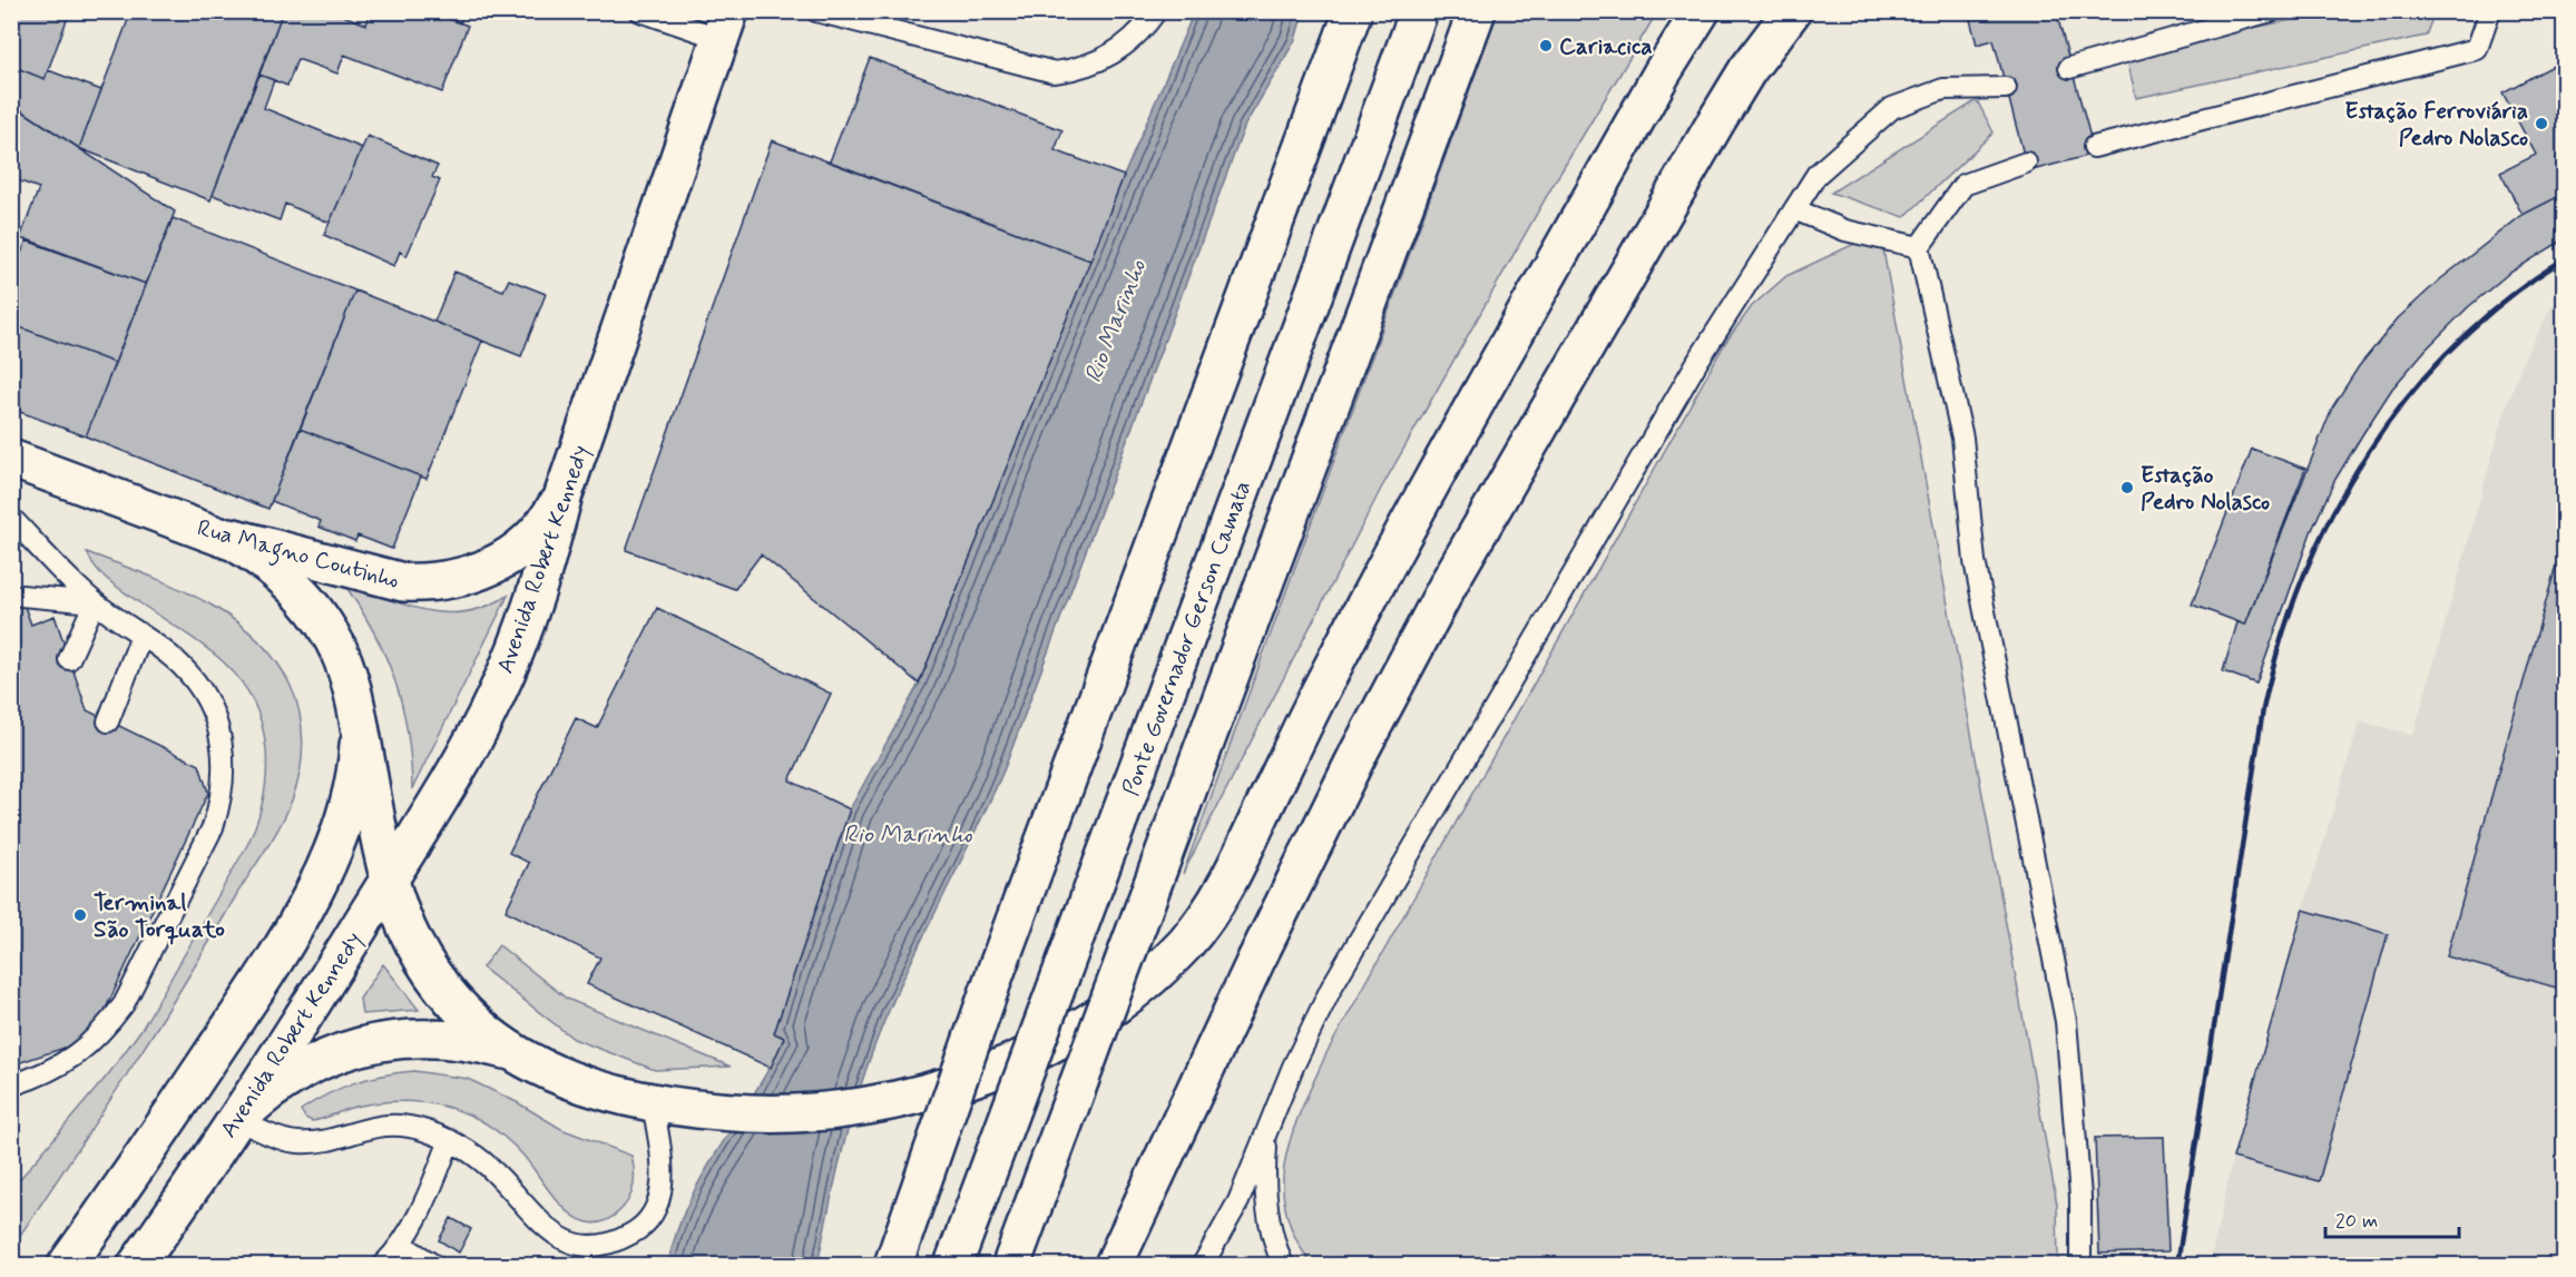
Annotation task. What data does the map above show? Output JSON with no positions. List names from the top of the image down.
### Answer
{
  "streets": {
    "main road": ["Rua Magno Coutinho", "Avenida Robert Kennedy", "Ponte Governador Gerson Camata"]
  },
  "crossings": [
    ["Rua Magno Coutinho", "Avenida Robert Kennedy"]
  ],
  "water": ["Rio Marinho"],
  "places": [
    "Cariacica",
    "Estação Ferroviária Pedro Nolasco",
    "Estação Pedro Nolasco",
    "Terminal São Torquato"
  ],
  "scale_bar": "20 m"
}
